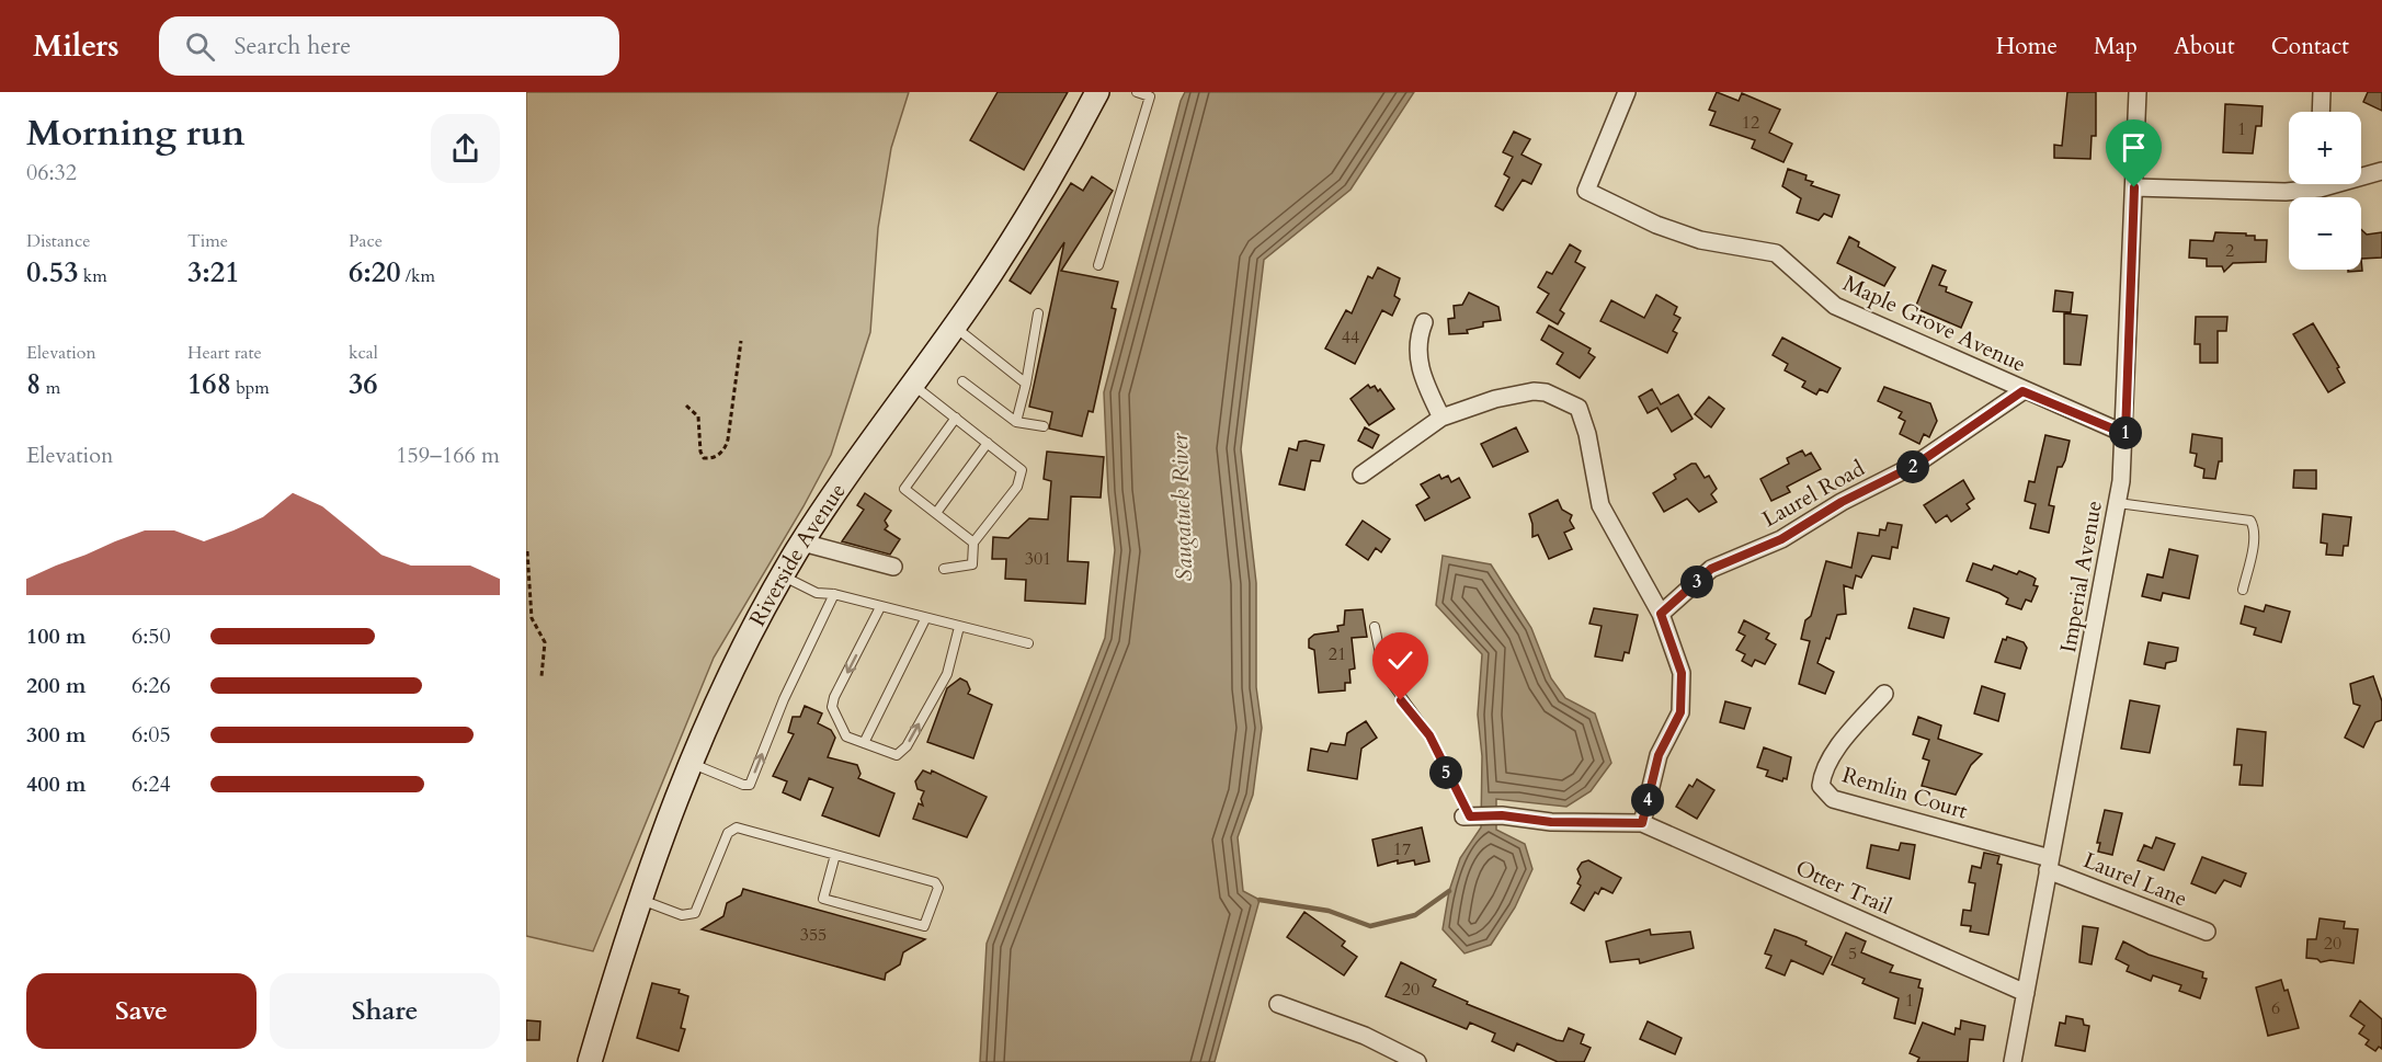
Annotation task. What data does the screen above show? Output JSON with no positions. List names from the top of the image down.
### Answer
{
  "streets": {
    "main road": ["Riverside Avenue"],
    "street": [
      "Maple Grove Avenue",
      "Laurel Road",
      "Imperial Avenue",
      "Remlin Court",
      "Laurel Lane",
      "Otter Trail"
    ]
  },
  "crossings": [
    ["Maple Grove Avenue", "Laurel Road"],
    ["Maple Grove Avenue", "Imperial Avenue"],
    ["Imperial Avenue", "Remlin Court"],
    ["Imperial Avenue", "Laurel Lane"],
    ["Imperial Avenue", "Otter Trail"],
    ["Remlin Court", "Laurel Lane"]
  ],
  "water": ["Saugatuck River"],
  "house_numbers": [
    "12",
    "1",
    "2",
    "44",
    "301",
    "21",
    "17",
    "355",
    "20",
    "5",
    "20",
    "1",
    "6"
  ],
  "page": {
    "header": "Milers",
    "search": "Search here",
    "nav": [
      "Home",
      "Map",
      "About",
      "Contact"
    ],
    "heading": ["Morning run", "06:32"],
    "map_buttons": ["+", "−"],
    "stats": [
      ["Distance", "0.53 km"],
      ["Time", "3:21"],
      ["Pace", "6:20 /km"],
      ["Elevation", "8 m"],
      ["Heart rate", "168 bpm"],
      ["kcal", "36"]
    ],
    "pins": [
      "1",
      "2",
      "3",
      "5",
      "4"
    ],
    "chart": ["Elevation", "159–166 m"],
    "list": [
      {
        "name": "100 m",
        "note": "6:50"
      },
      {
        "name": "200 m",
        "note": "6:26"
      },
      {
        "name": "300 m",
        "note": "6:05"
      },
      {
        "name": "400 m",
        "note": "6:24"
      }
    ],
    "buttons": ["Save", "Share"]
  }
}
